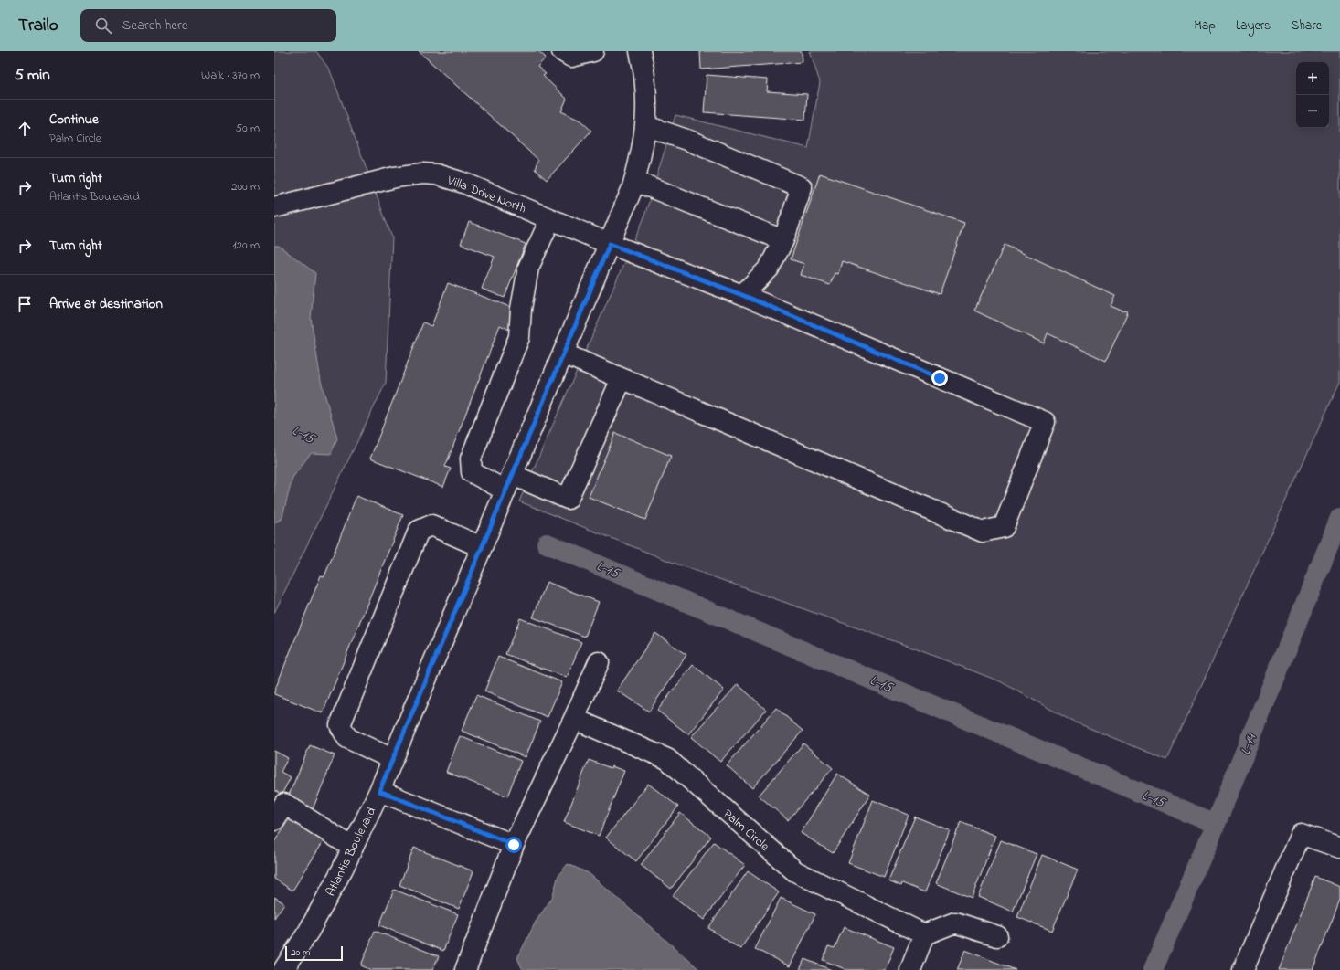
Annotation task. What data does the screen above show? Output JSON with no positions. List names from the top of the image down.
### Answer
{
  "streets": {
    "street": ["Villa Drive North", "Palm Circle", "Atlantis Boulevard"]
  },
  "crossings": [
    ["Villa Drive North", "Atlantis Boulevard"]
  ],
  "water": ["L-15", "L-14"],
  "scale_bar": "20 m",
  "page": {
    "header": "Trailo",
    "search": "Search here",
    "nav": ["Map", "Layers", "Share"],
    "heading": ["5 min", "Walk · 370 m"],
    "map_buttons": ["+", "−"],
    "list": [
      ["Continue", "Palm Circle", "50 m"],
      ["Turn right", "Atlantis Boulevard", "200 m"],
      ["Turn right", "120 m"],
      "Arrive at destination"
    ],
    "scale": "20 m"
  }
}
